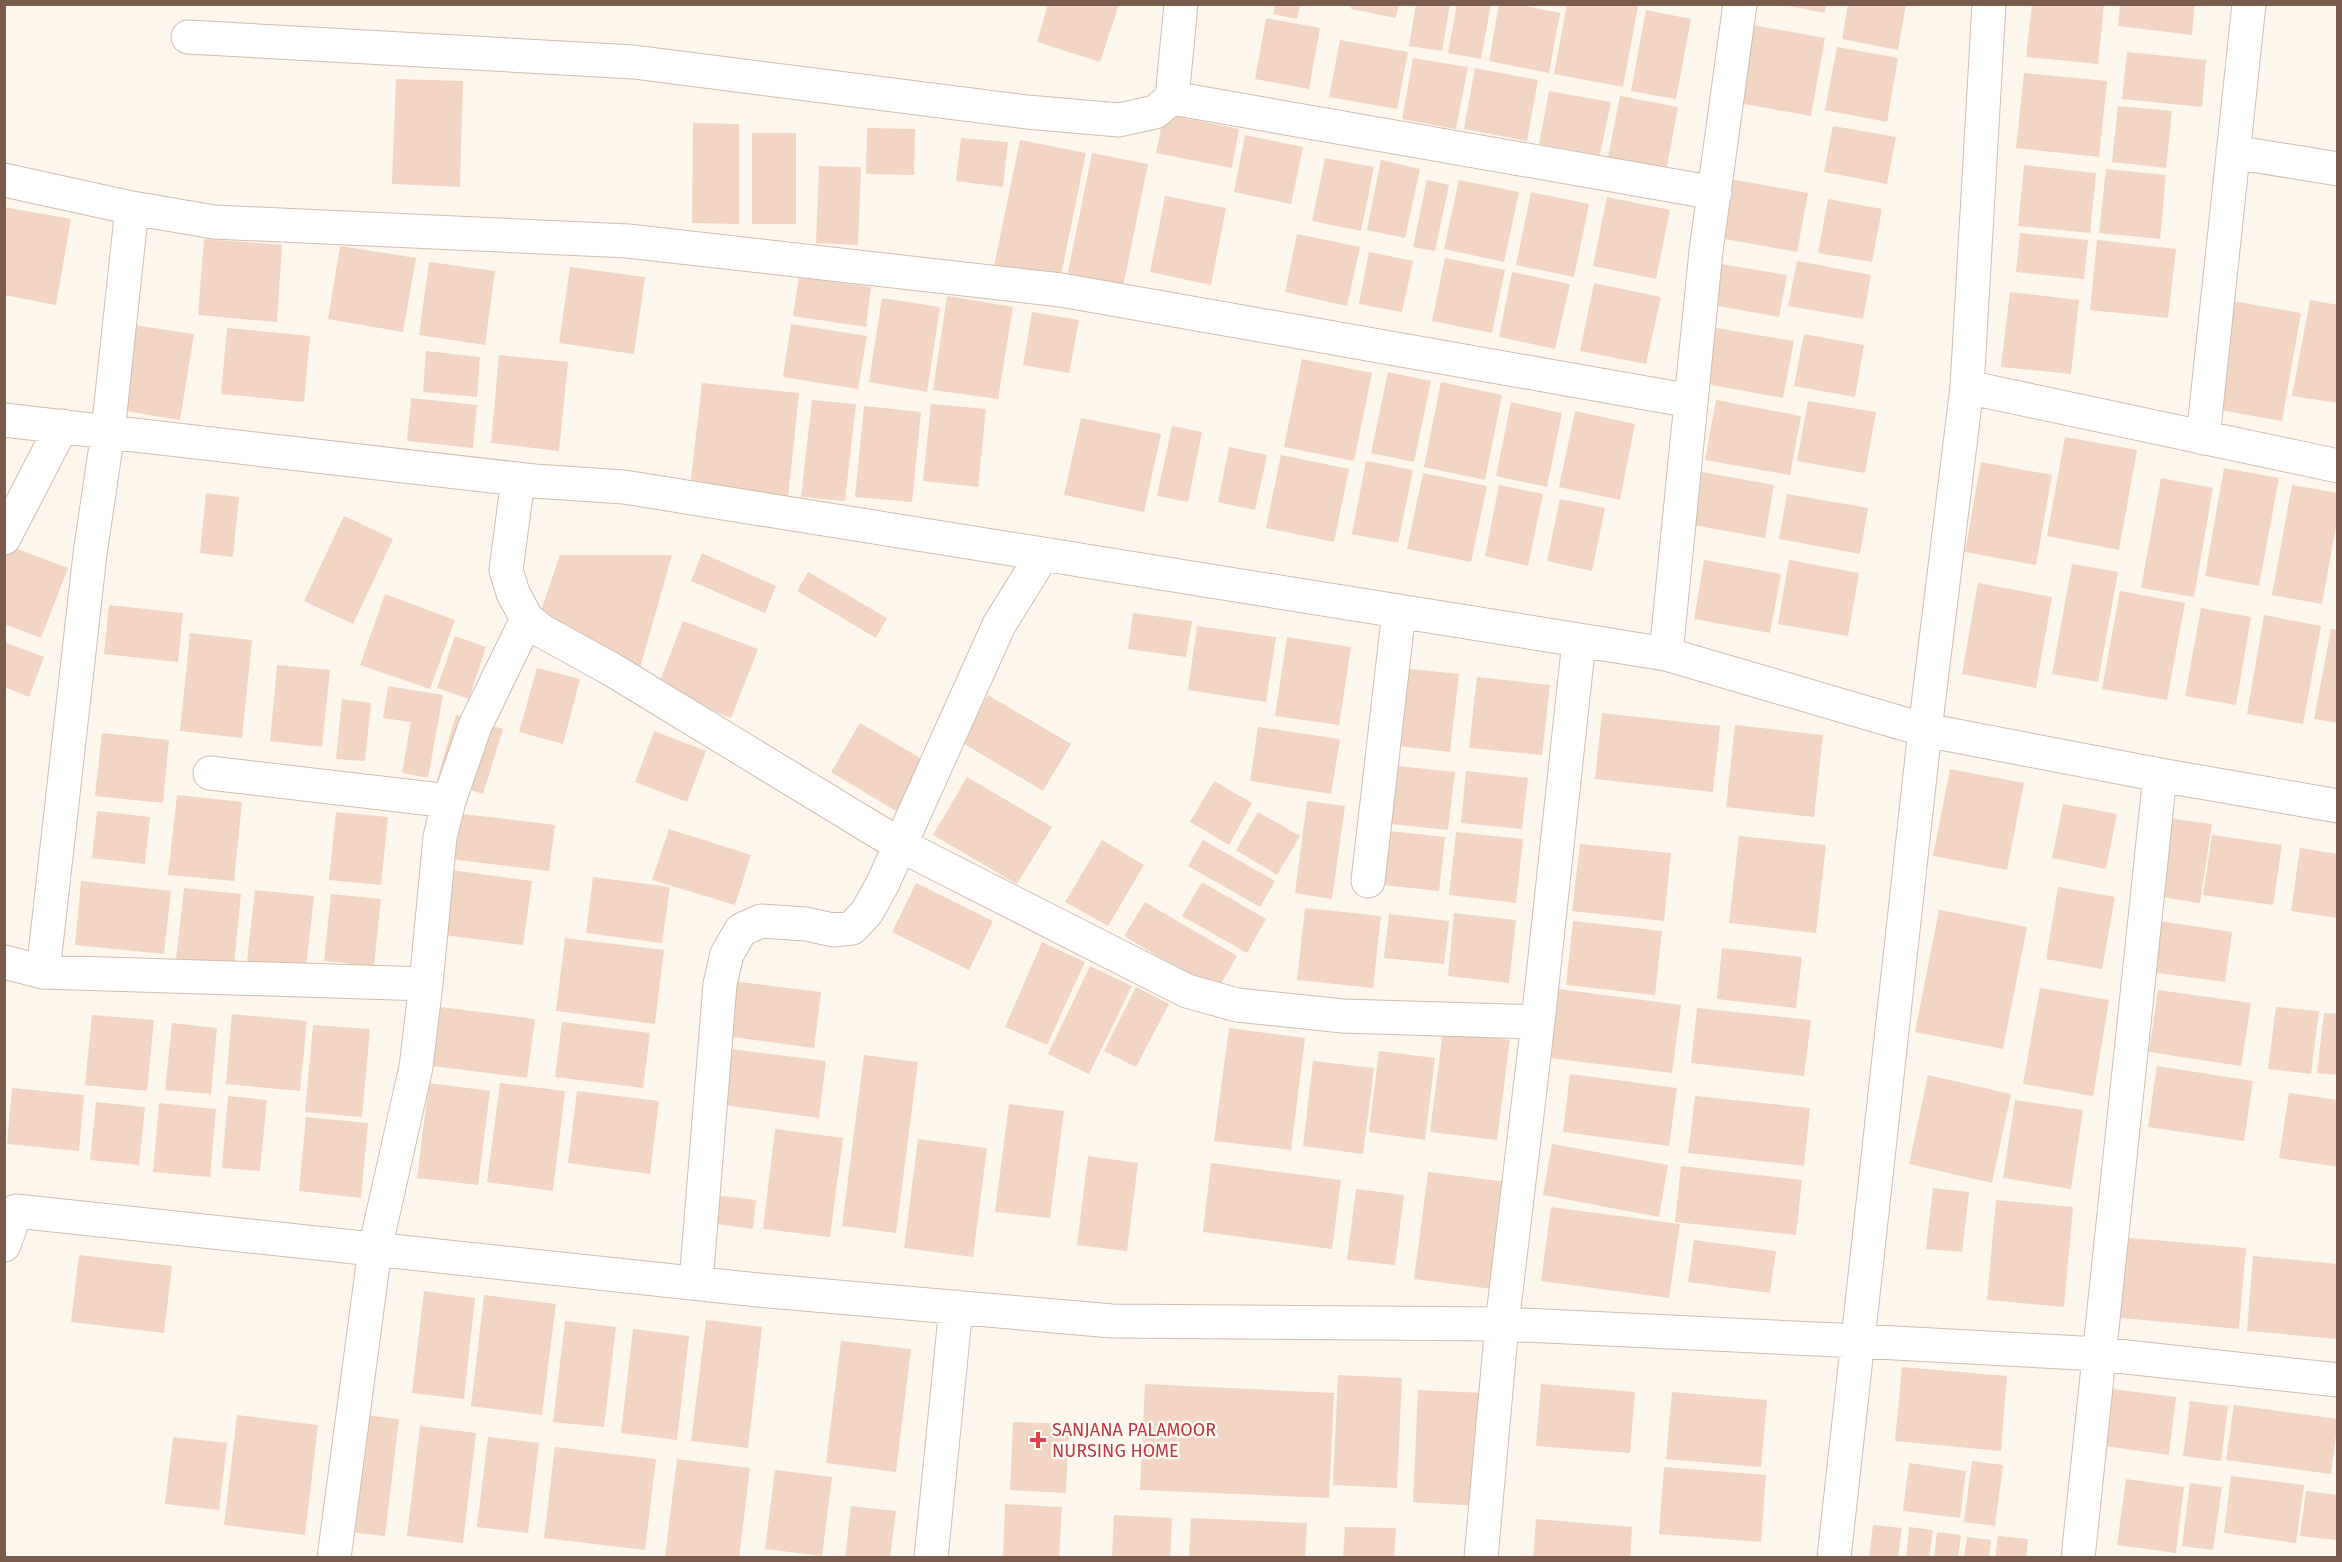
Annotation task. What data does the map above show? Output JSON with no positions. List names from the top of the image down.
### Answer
{
  "places": {
    "health": ["SANJANA PALAMOOR NURSING HOME"]
  }
}
